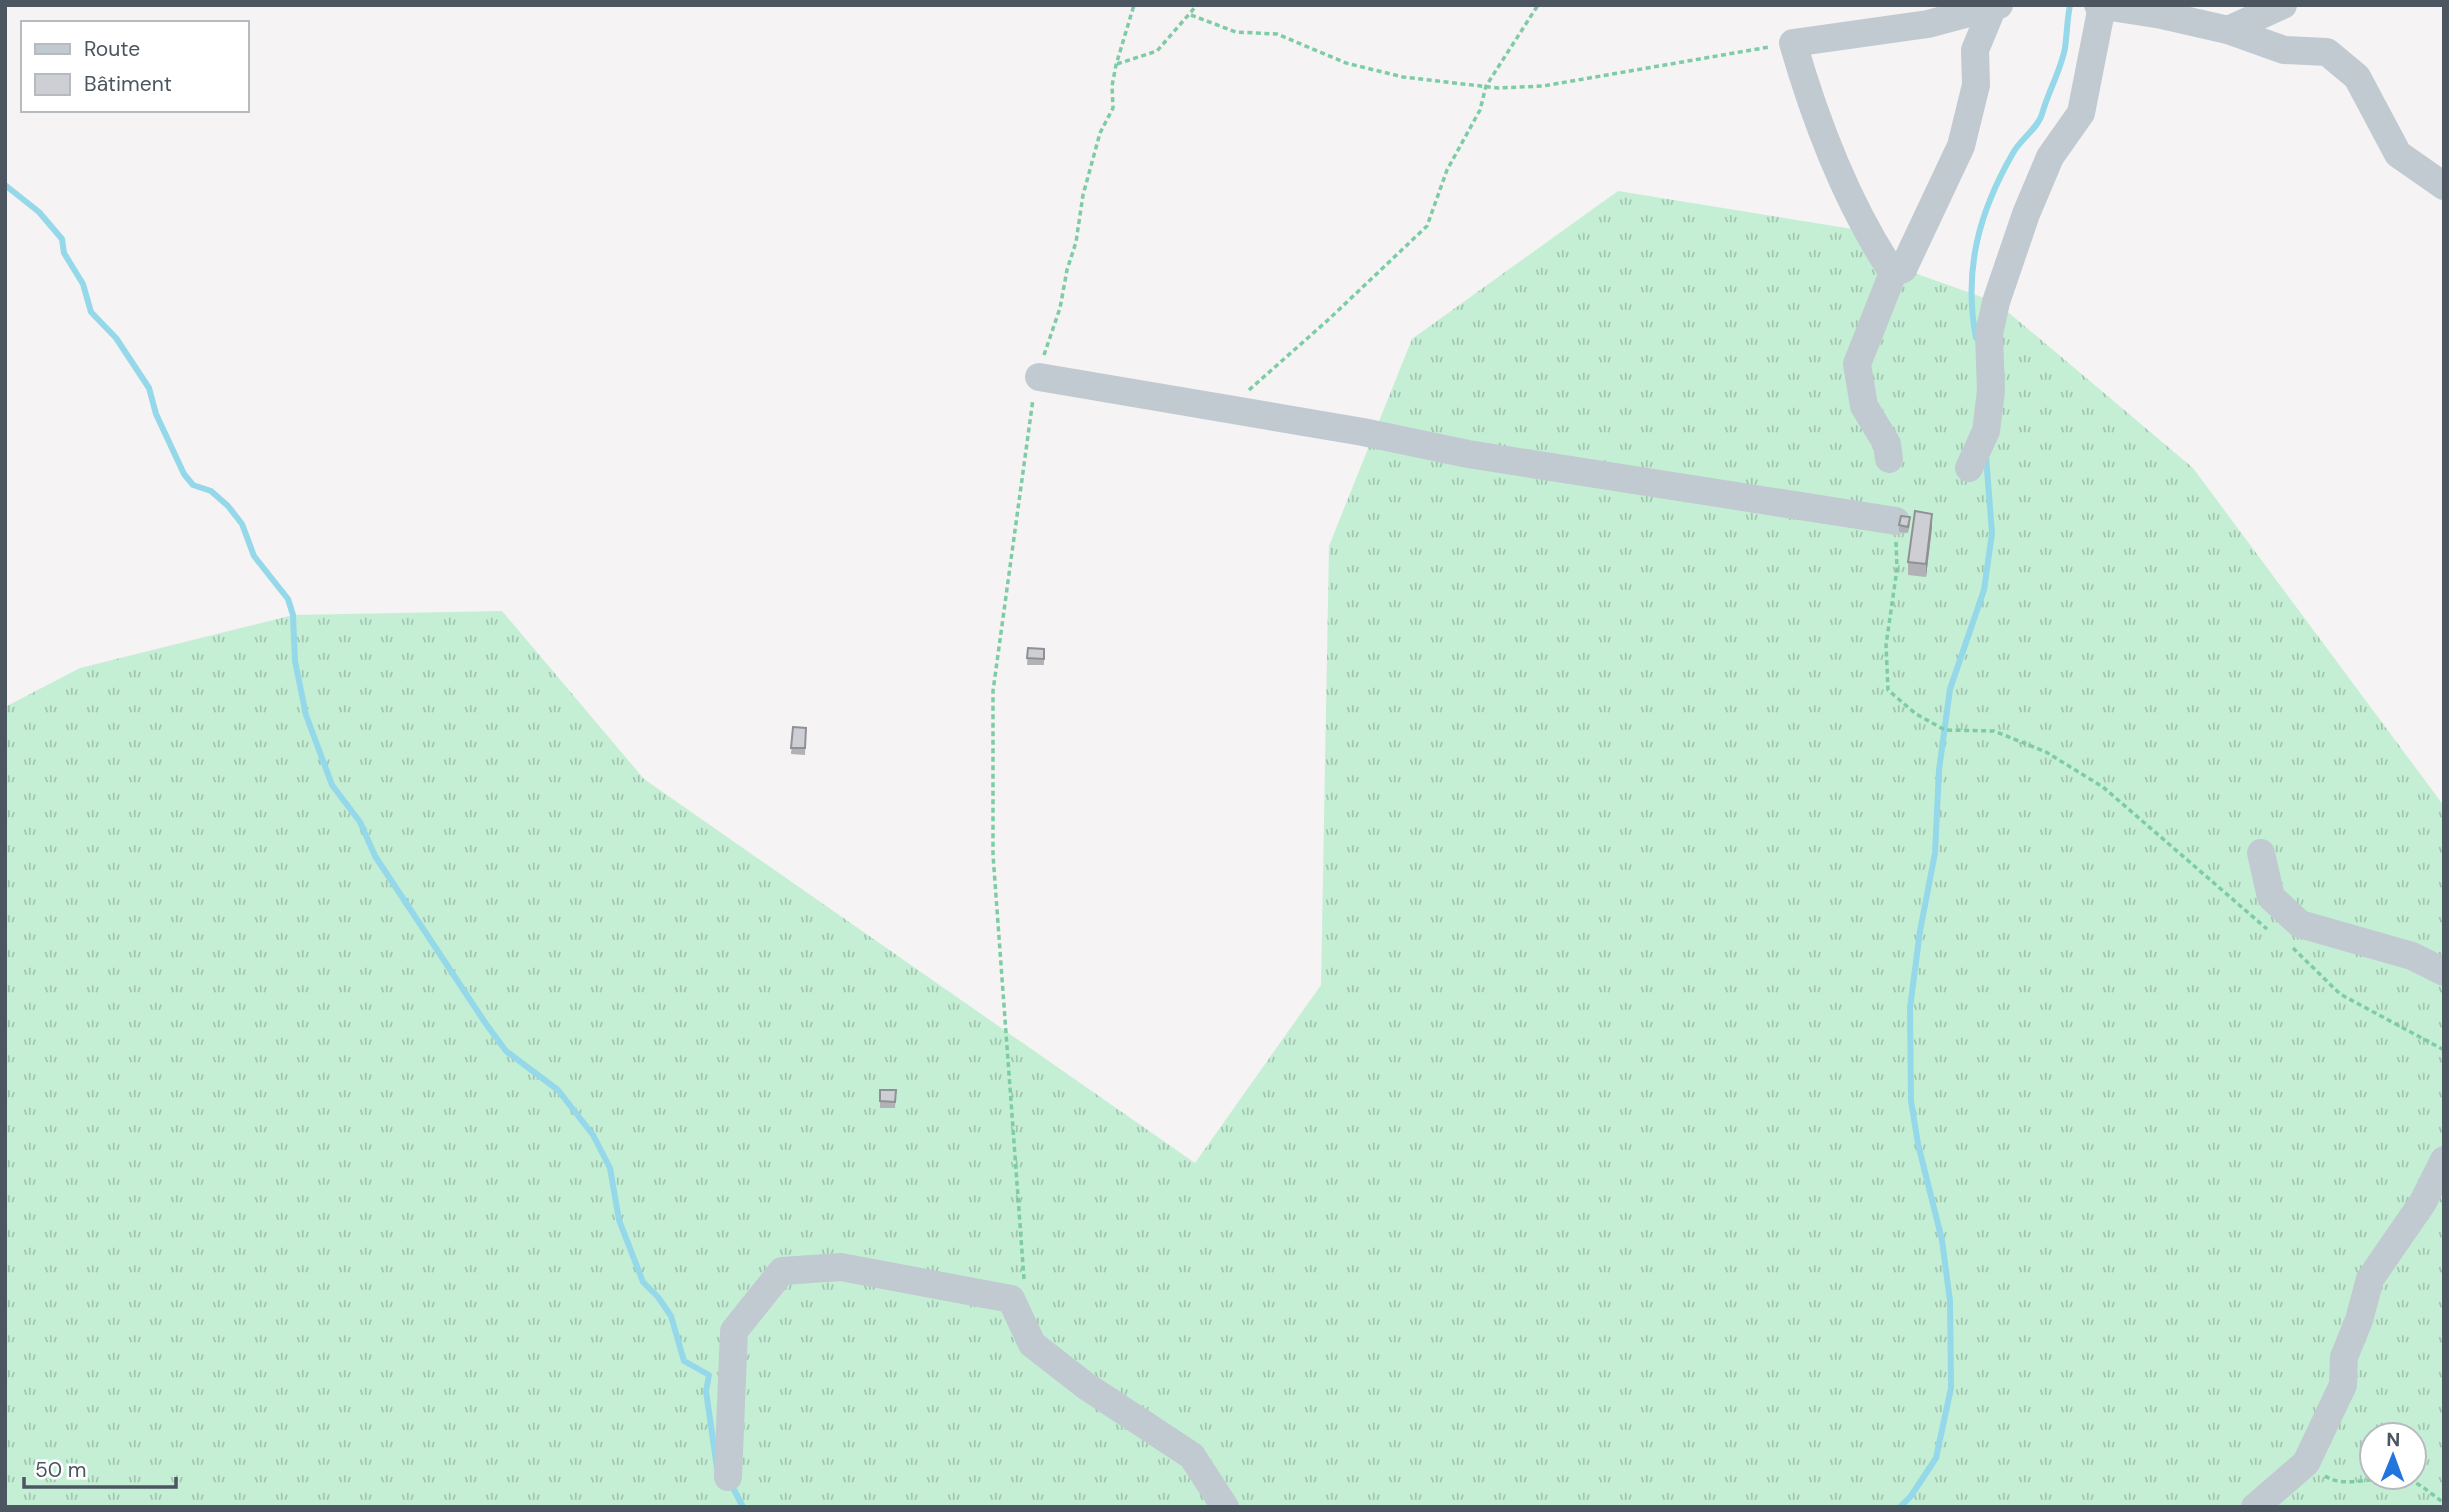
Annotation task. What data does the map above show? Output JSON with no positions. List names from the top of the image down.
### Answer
{
  "legend": ["Route", "Bâtiment"],
  "scale_bar": "50 m",
  "north": "top"
}
